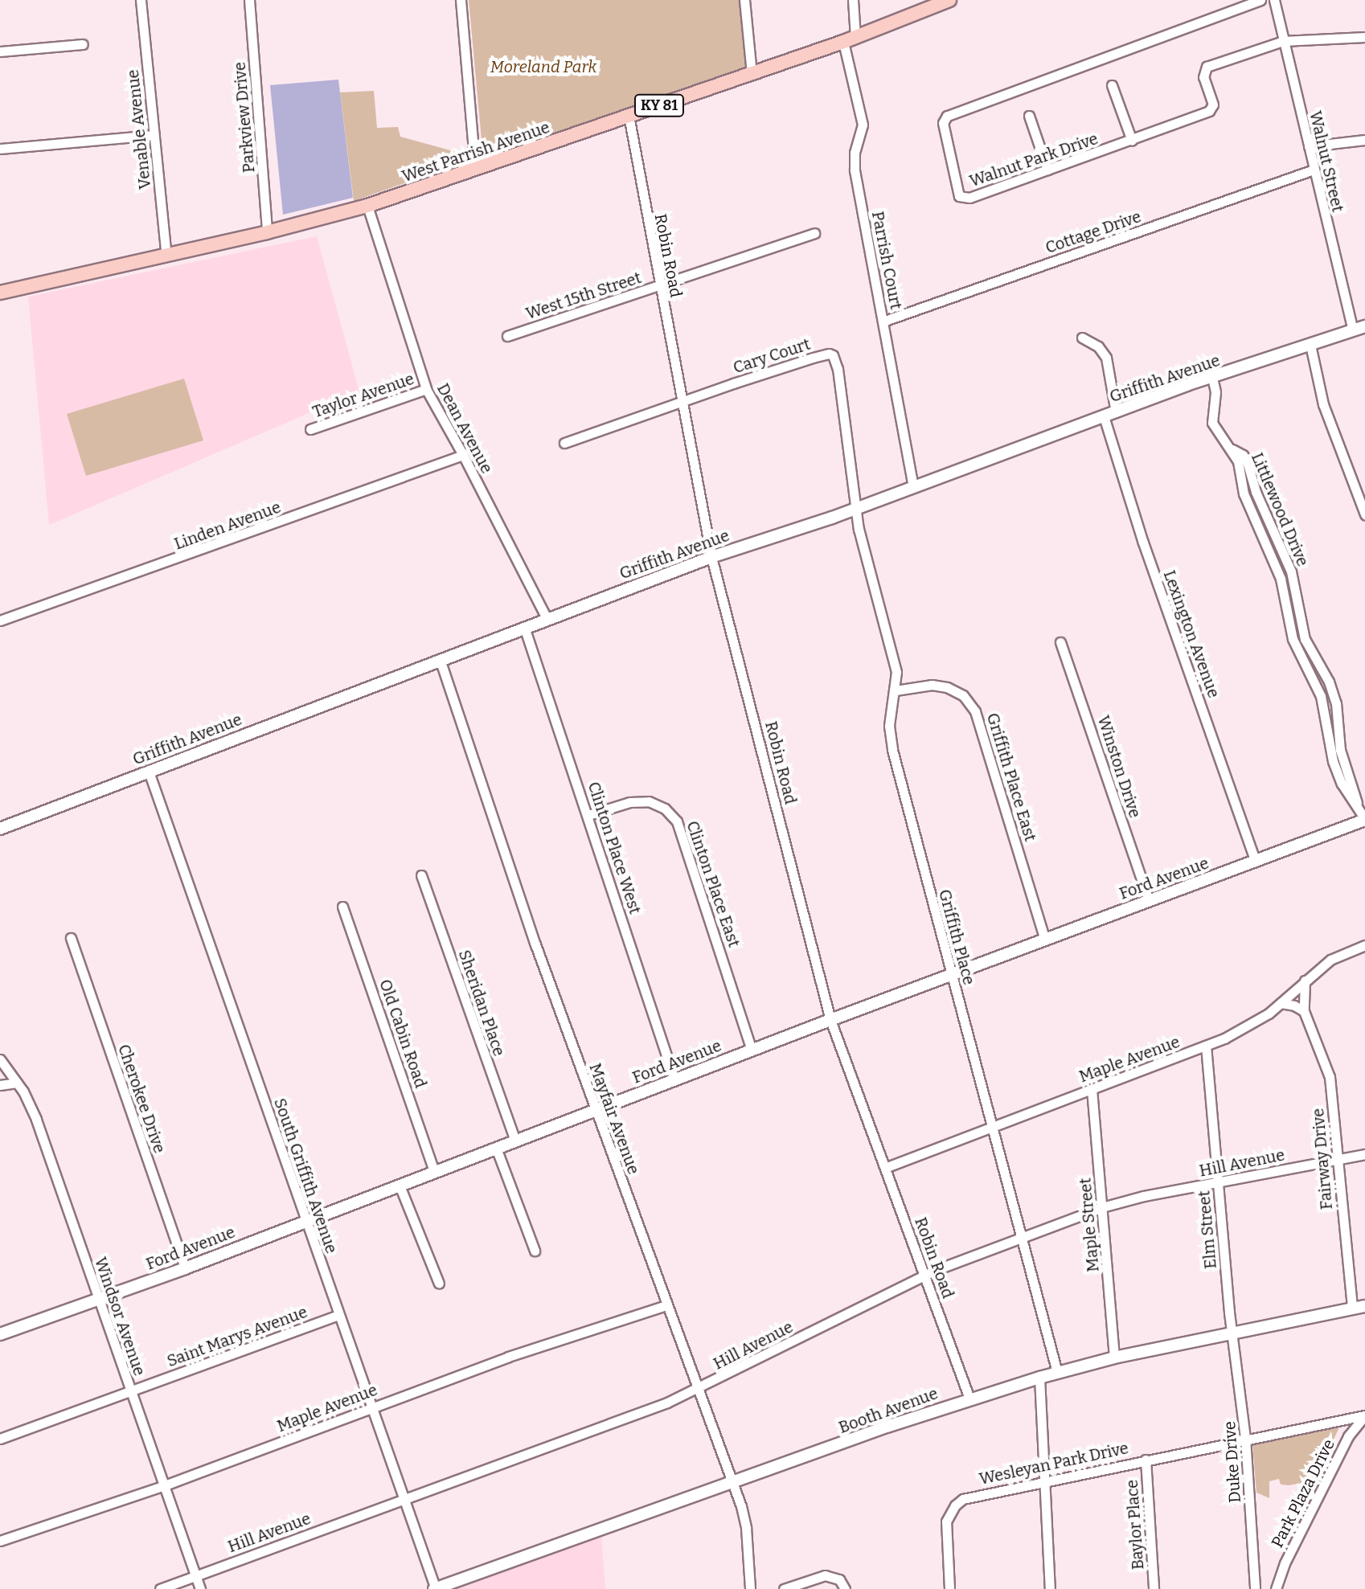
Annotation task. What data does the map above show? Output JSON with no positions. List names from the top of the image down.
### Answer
{
  "streets": {
    "main road": ["KY 81", "West Parrish Avenue"],
    "street": [
      "Parkview Drive",
      "Venable Avenue",
      "Walnut Park Drive",
      "Walnut Street",
      "Cottage Drive",
      "Robin Road",
      "Parrish Court",
      "West 15th Street",
      "Cary Court",
      "Griffith Avenue",
      "Taylor Avenue",
      "Dean Avenue",
      "Littlewood Drive",
      "Linden Avenue",
      "Lexington Avenue",
      "Winston Drive",
      "Griffith Place East",
      "Clinton Place West",
      "Ford Avenue",
      "Clinton Place East",
      "Griffith Place",
      "Sheridan Place",
      "Old Cabin Road",
      "Maple Avenue",
      "Cherokee Drive",
      "Mayfair Avenue",
      "Fairway Drive",
      "Hill Avenue",
      "South Griffith Avenue",
      "Maple Street",
      "Elm Street",
      "Windsor Avenue",
      "Saint Marys Avenue",
      "Booth Avenue",
      "Duke Drive",
      "Wesleyan Park Drive",
      "Park Plaza Drive",
      "Baylor Place"
    ]
  },
  "crossings": [
    ["Parkview Drive", "West Parrish Avenue"],
    ["Venable Avenue", "West Parrish Avenue"],
    ["West Parrish Avenue", "Robin Road"],
    ["West Parrish Avenue", "Parrish Court"],
    ["West Parrish Avenue", "Dean Avenue"],
    ["Walnut Park Drive", "Walnut Street"],
    ["Walnut Street", "Cottage Drive"],
    ["Walnut Street", "Griffith Avenue"],
    ["Cottage Drive", "Parrish Court"],
    ["Robin Road", "West 15th Street"],
    ["Robin Road", "Cary Court"],
    ["Robin Road", "Griffith Avenue"],
    ["Robin Road", "Ford Avenue"],
    ["Robin Road", "Maple Avenue"],
    ["Robin Road", "Hill Avenue"],
    ["Robin Road", "Booth Avenue"],
    ["Parrish Court", "Griffith Avenue"],
    ["Cary Court", "Griffith Avenue"],
    ["Cary Court", "Griffith Place"],
    ["Griffith Avenue", "Dean Avenue"],
    ["Griffith Avenue", "Littlewood Drive"],
    ["Griffith Avenue", "Lexington Avenue"],
    ["Griffith Avenue", "Clinton Place West"],
    ["Griffith Avenue", "Griffith Place"],
    ["Griffith Avenue", "Mayfair Avenue"],
    ["Griffith Avenue", "South Griffith Avenue"],
    ["Taylor Avenue", "Dean Avenue"],
    ["Dean Avenue", "Linden Avenue"],
    ["Littlewood Drive", "Ford Avenue"],
    ["Lexington Avenue", "Ford Avenue"],
    ["Winston Drive", "Ford Avenue"],
    ["Griffith Place East", "Ford Avenue"],
    ["Griffith Place East", "Griffith Place"],
    ["Clinton Place West", "Ford Avenue"],
    ["Clinton Place West", "Clinton Place East"],
    ["Ford Avenue", "Clinton Place East"],
    ["Ford Avenue", "Griffith Place"],
    ["Ford Avenue", "Sheridan Place"],
    ["Ford Avenue", "Old Cabin Road"],
    ["Ford Avenue", "Cherokee Drive"],
    ["Ford Avenue", "Mayfair Avenue"],
    ["Ford Avenue", "South Griffith Avenue"],
    ["Ford Avenue", "Windsor Avenue"],
    ["Griffith Place", "Maple Avenue"],
    ["Griffith Place", "Hill Avenue"],
    ["Griffith Place", "Booth Avenue"],
    ["Maple Avenue", "Mayfair Avenue"],
    ["Maple Avenue", "Fairway Drive"],
    ["Maple Avenue", "South Griffith Avenue"],
    ["Maple Avenue", "Maple Street"],
    ["Maple Avenue", "Elm Street"],
    ["Maple Avenue", "Windsor Avenue"],
    ["Mayfair Avenue", "Hill Avenue"],
    ["Mayfair Avenue", "Booth Avenue"],
    ["Fairway Drive", "Hill Avenue"],
    ["Fairway Drive", "Booth Avenue"],
    ["Hill Avenue", "South Griffith Avenue"],
    ["Hill Avenue", "Maple Street"],
    ["Hill Avenue", "Elm Street"],
    ["Hill Avenue", "Windsor Avenue"],
    ["South Griffith Avenue", "Saint Marys Avenue"],
    ["South Griffith Avenue", "Booth Avenue"],
    ["Maple Street", "Booth Avenue"],
    ["Elm Street", "Booth Avenue"],
    ["Elm Street", "Duke Drive"],
    ["Windsor Avenue", "Saint Marys Avenue"],
    ["Booth Avenue", "Duke Drive"],
    ["Duke Drive", "Wesleyan Park Drive"],
    ["Duke Drive", "Park Plaza Drive"],
    ["Wesleyan Park Drive", "Park Plaza Drive"],
    ["Wesleyan Park Drive", "Baylor Place"]
  ],
  "parks": ["Moreland Park"]
}
